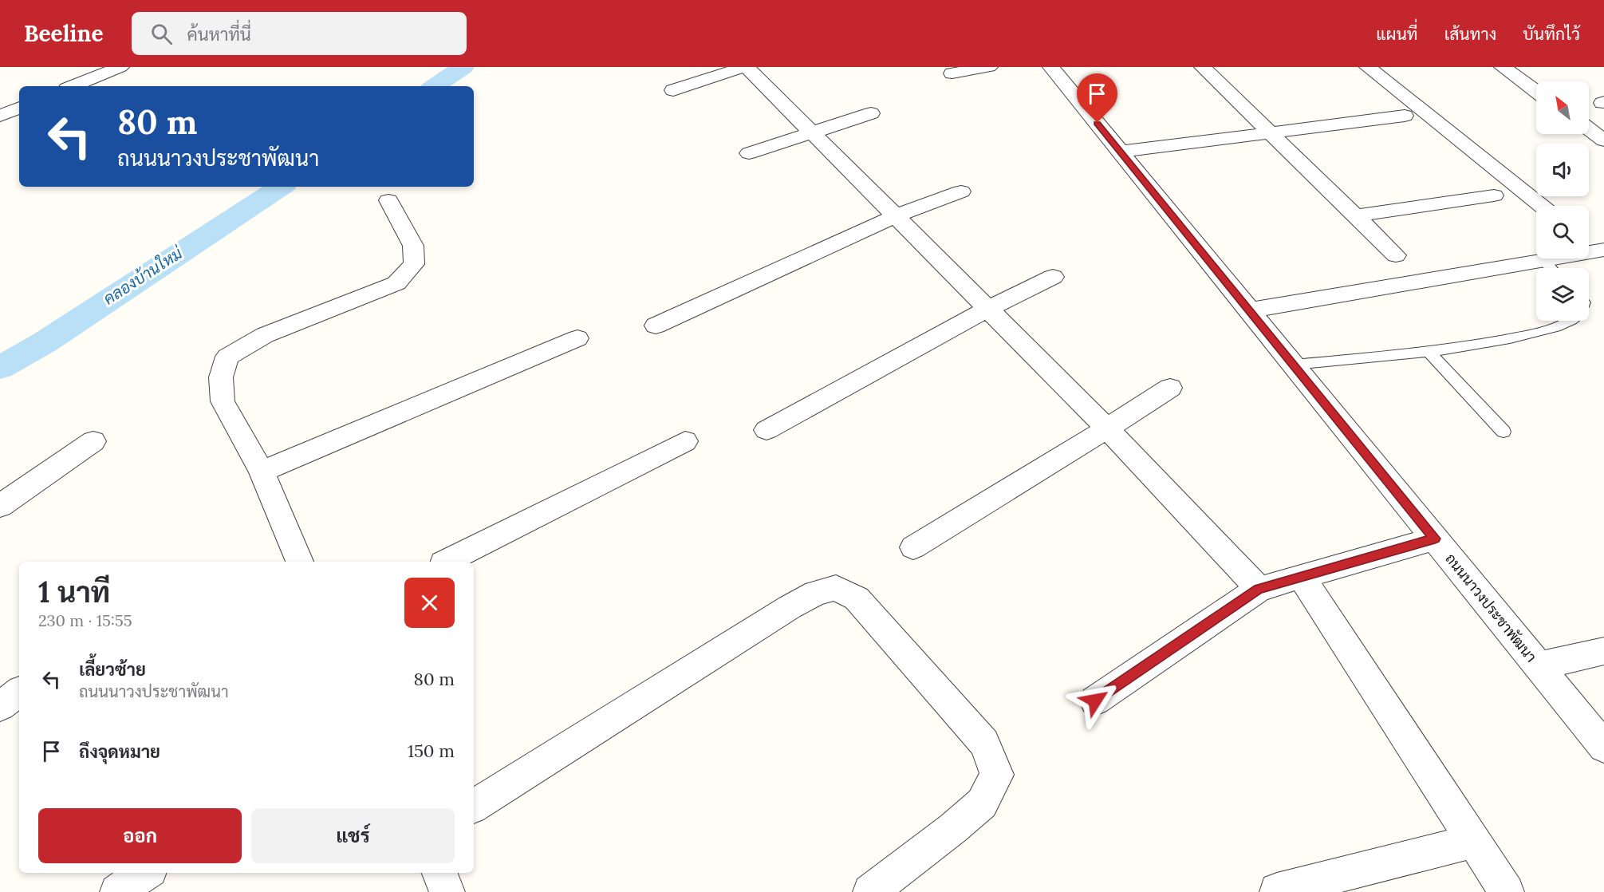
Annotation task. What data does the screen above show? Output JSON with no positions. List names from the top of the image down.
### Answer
{
  "streets": {
    "street": ["ถนนนาวงประชาพัฒนา"]
  },
  "water": ["คลองบ้านใหม่"],
  "north": "top left",
  "page": {
    "header": "Beeline",
    "search": "ค้นหาที่นี่",
    "nav": ["แผนที่", "เส้นทาง", "บันทึกไว้"],
    "turn": ["80 m", "ถนนนาวงประชาพัฒนา"],
    "heading": ["1 นาที", "230 m · 15:55"],
    "list": [
      {
        "name": "เลี้ยวซ้าย",
        "note": "ถนนนาวงประชาพัฒนา",
        "value": "80 m"
      },
      {
        "name": "ถึงจุดหมาย",
        "value": "150 m"
      }
    ],
    "buttons": ["ออก", "แชร์"]
  }
}
